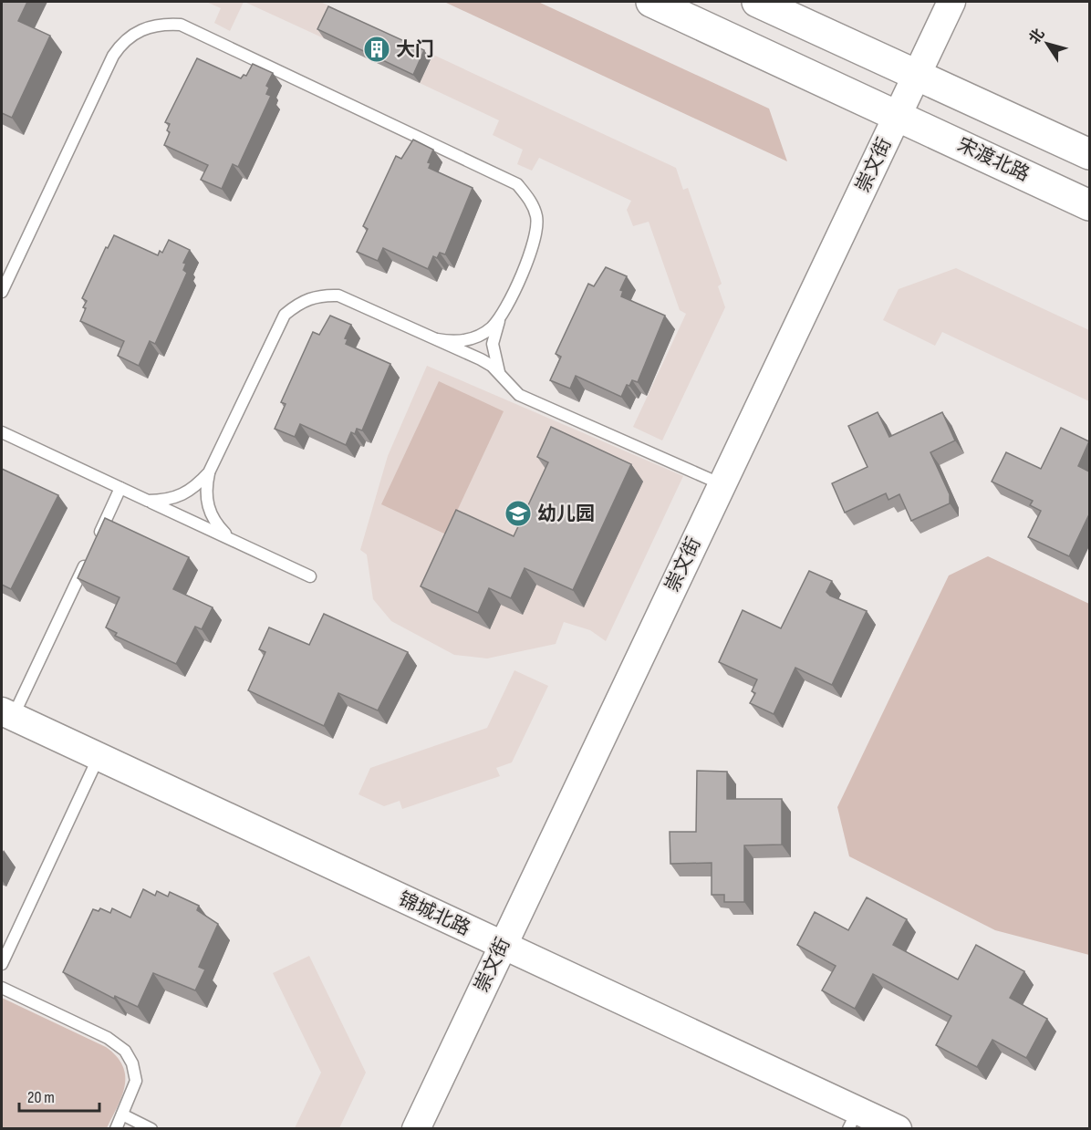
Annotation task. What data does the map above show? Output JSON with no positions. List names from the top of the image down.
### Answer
{
  "streets": {
    "main road": ["宋渡北路"],
    "street": ["崇文街", "锦城北路"]
  },
  "crossings": [
    ["宋渡北路", "崇文街"],
    ["崇文街", "锦城北路"]
  ],
  "places": {
    "building": ["大门"],
    "school or university": ["幼儿园"]
  },
  "scale_bar": "20 m",
  "north": "top left"
}
